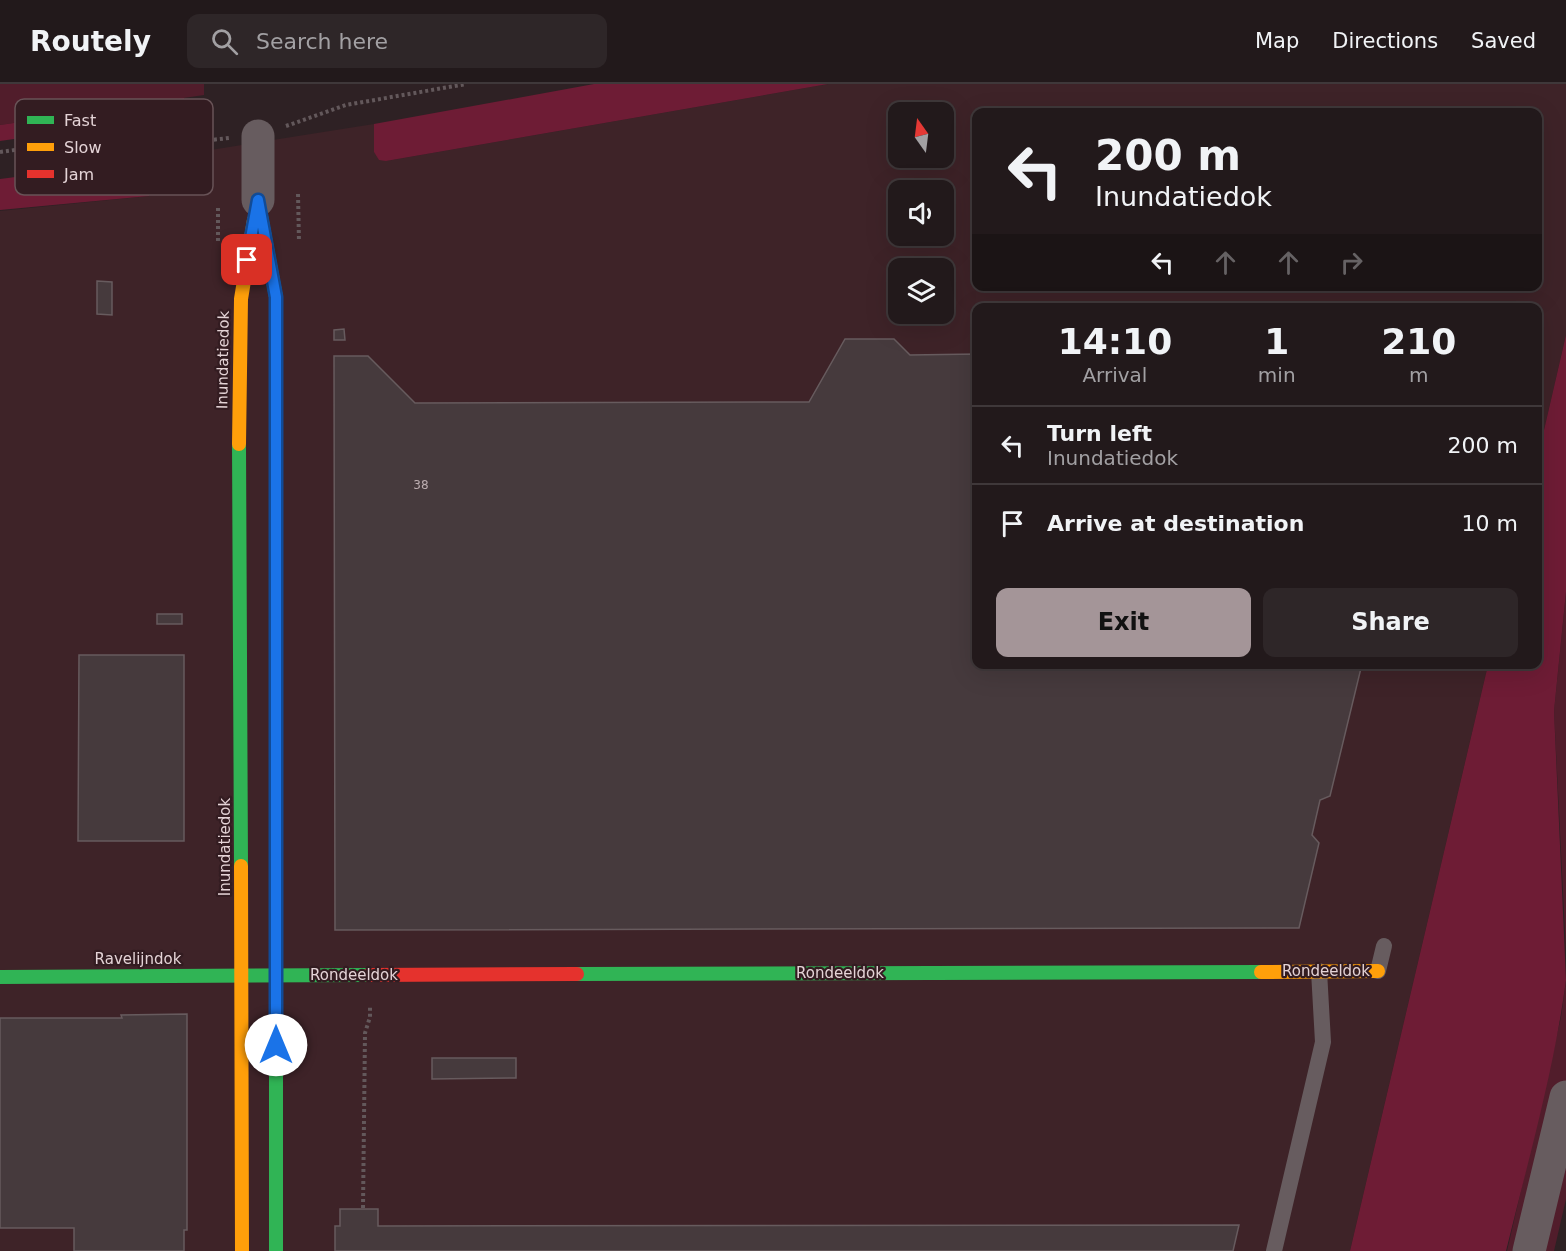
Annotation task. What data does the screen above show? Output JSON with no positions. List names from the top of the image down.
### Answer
{
  "streets": {
    "street": ["Inundatiedok", "Ravelijndok", "Rondeeldok"]
  },
  "crossings": [
    ["Inundatiedok", "Ravelijndok"],
    ["Ravelijndok", "Rondeeldok"]
  ],
  "house_numbers": ["38"],
  "legend": ["Fast", "Slow", "Jam"],
  "north": "top",
  "page": {
    "header": "Routely",
    "search": "Search here",
    "nav": ["Map", "Directions", "Saved"],
    "turn": ["200 m", "Inundatiedok"],
    "eta": [
      "14:10",
      "Arrival",
      "1",
      "min",
      "210",
      "m"
    ],
    "list": [
      {
        "name": "Turn left",
        "note": "Inundatiedok",
        "value": "200 m"
      },
      {
        "name": "Arrive at destination",
        "value": "10 m"
      }
    ],
    "buttons": ["Exit", "Share"]
  }
}
